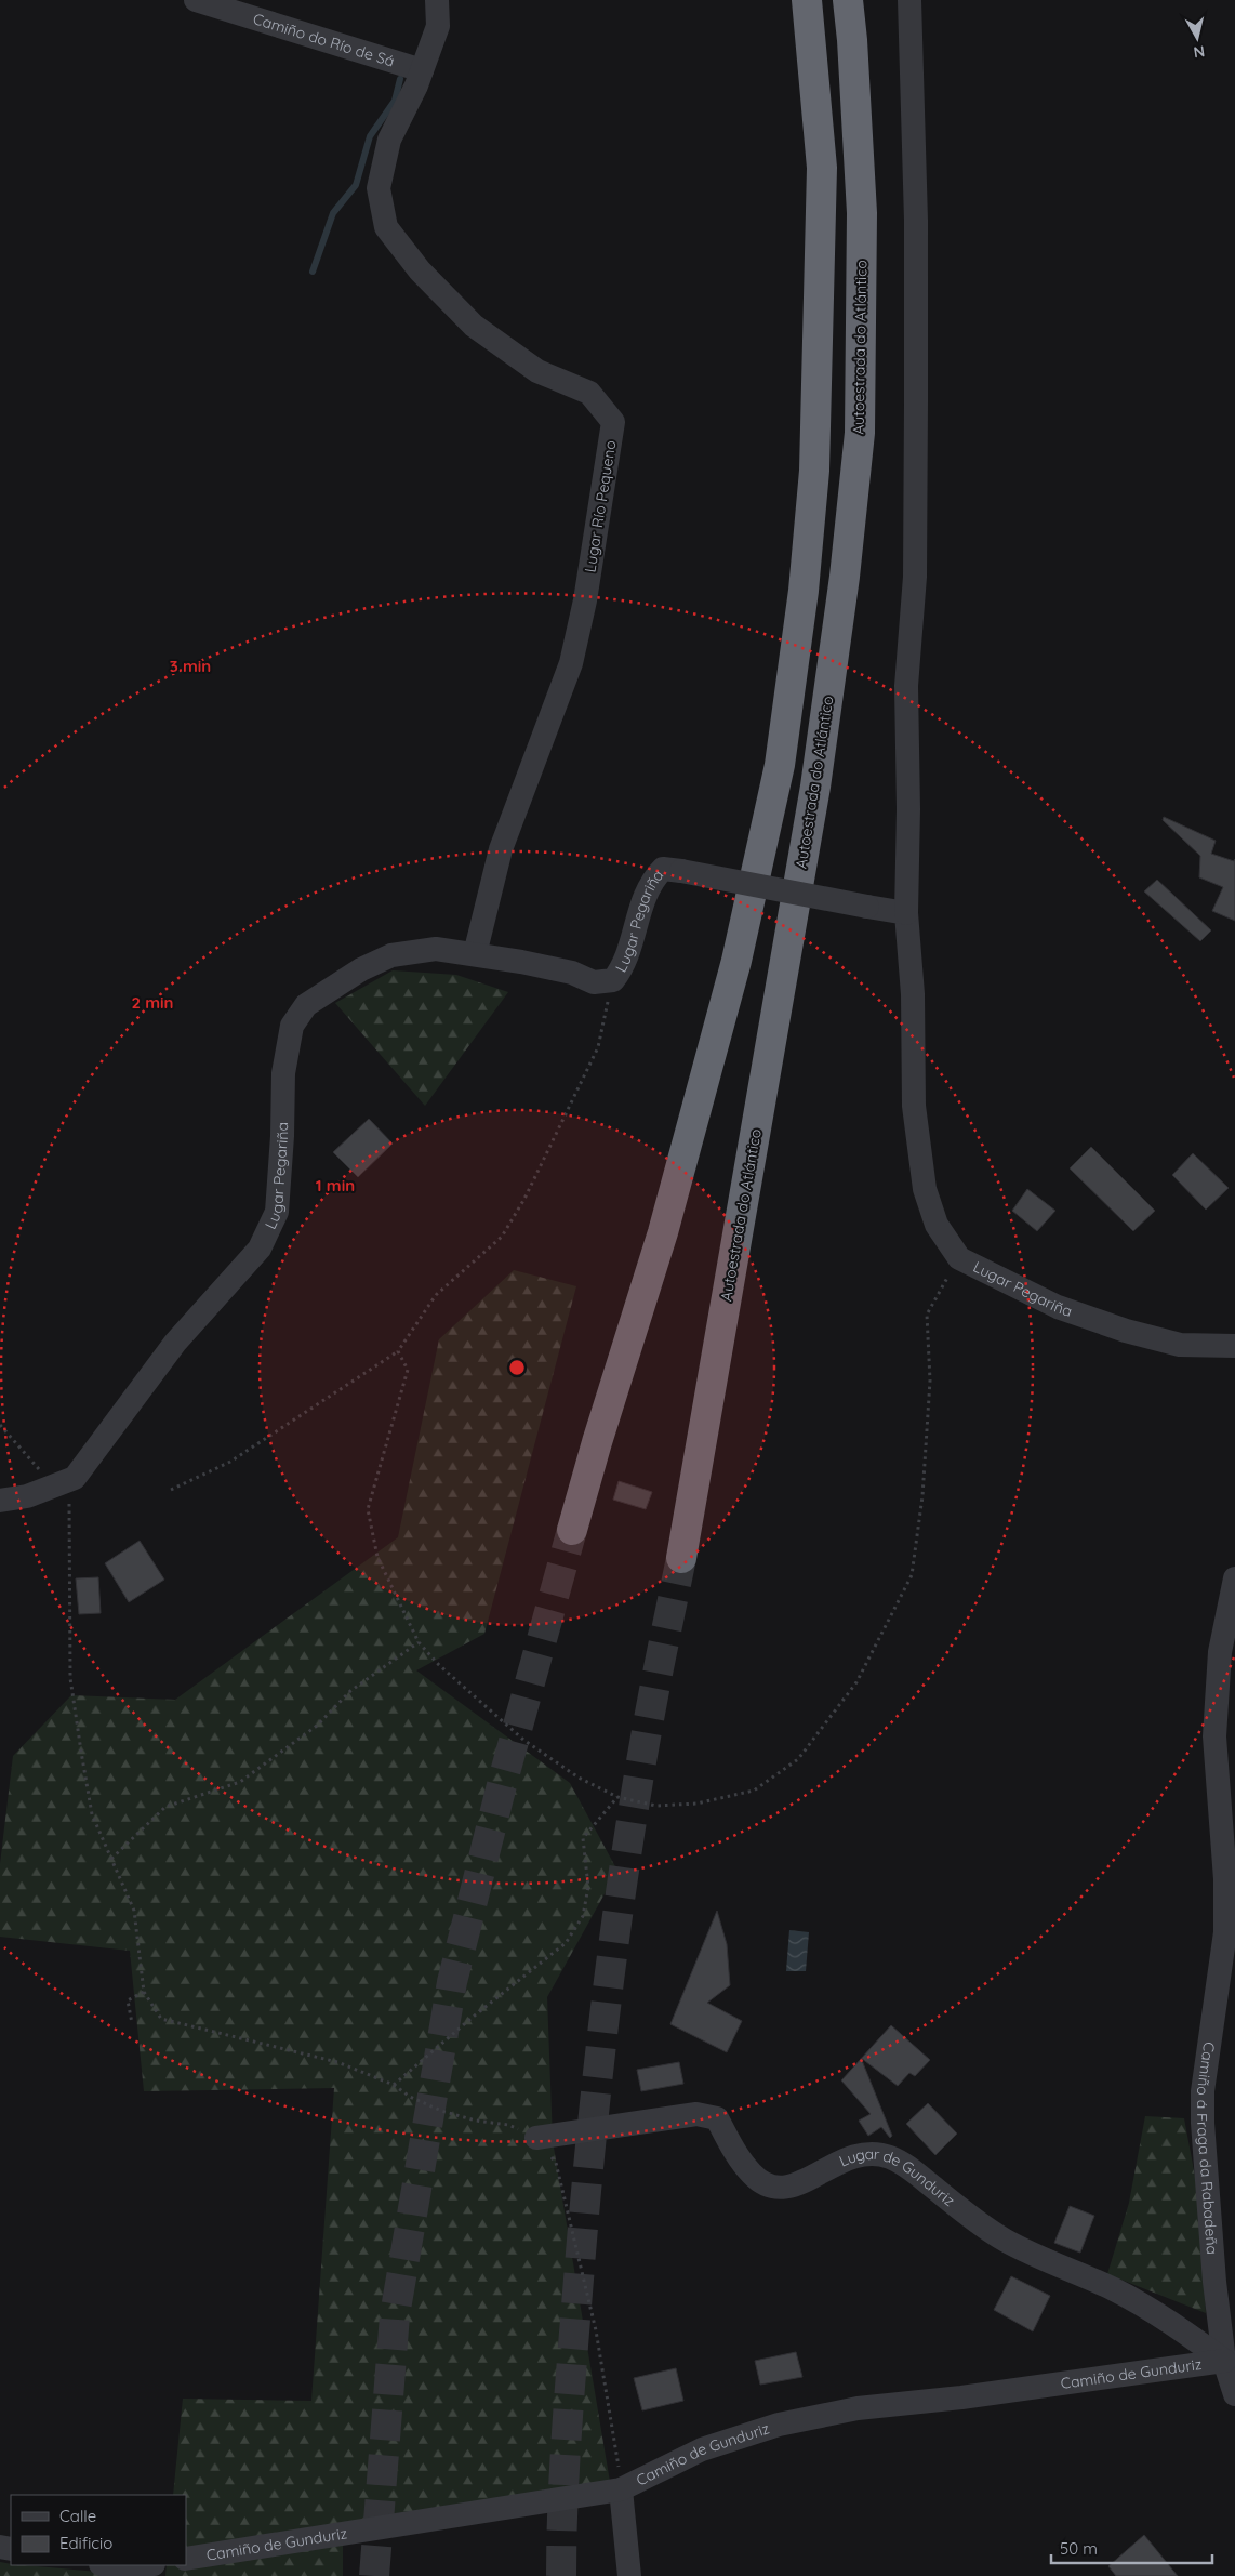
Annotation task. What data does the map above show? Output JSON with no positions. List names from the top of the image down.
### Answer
{
  "streets": {
    "highway": ["Autoestrada do Atlántico"],
    "street": [
      "Camiño do Río de Sá",
      "Lugar Río Pequeno",
      "Lugar Pegariña",
      "Camiño á Fraga da Rabadeña",
      "Lugar de Gunduriz",
      "Camiño de Gunduriz"
    ]
  },
  "crossings": [
    ["Camiño do Río de Sá", "Lugar Río Pequeno"],
    ["Lugar Río Pequeno", "Lugar Pegariña"],
    ["Camiño á Fraga da Rabadeña", "Lugar de Gunduriz"],
    ["Camiño á Fraga da Rabadeña", "Camiño de Gunduriz"],
    ["Lugar de Gunduriz", "Camiño de Gunduriz"]
  ],
  "legend": ["Calle", "Edificio"],
  "scale_bar": "50 m",
  "north": "bottom",
  "rings": ["3 min", "2 min", "1 min"]
}
